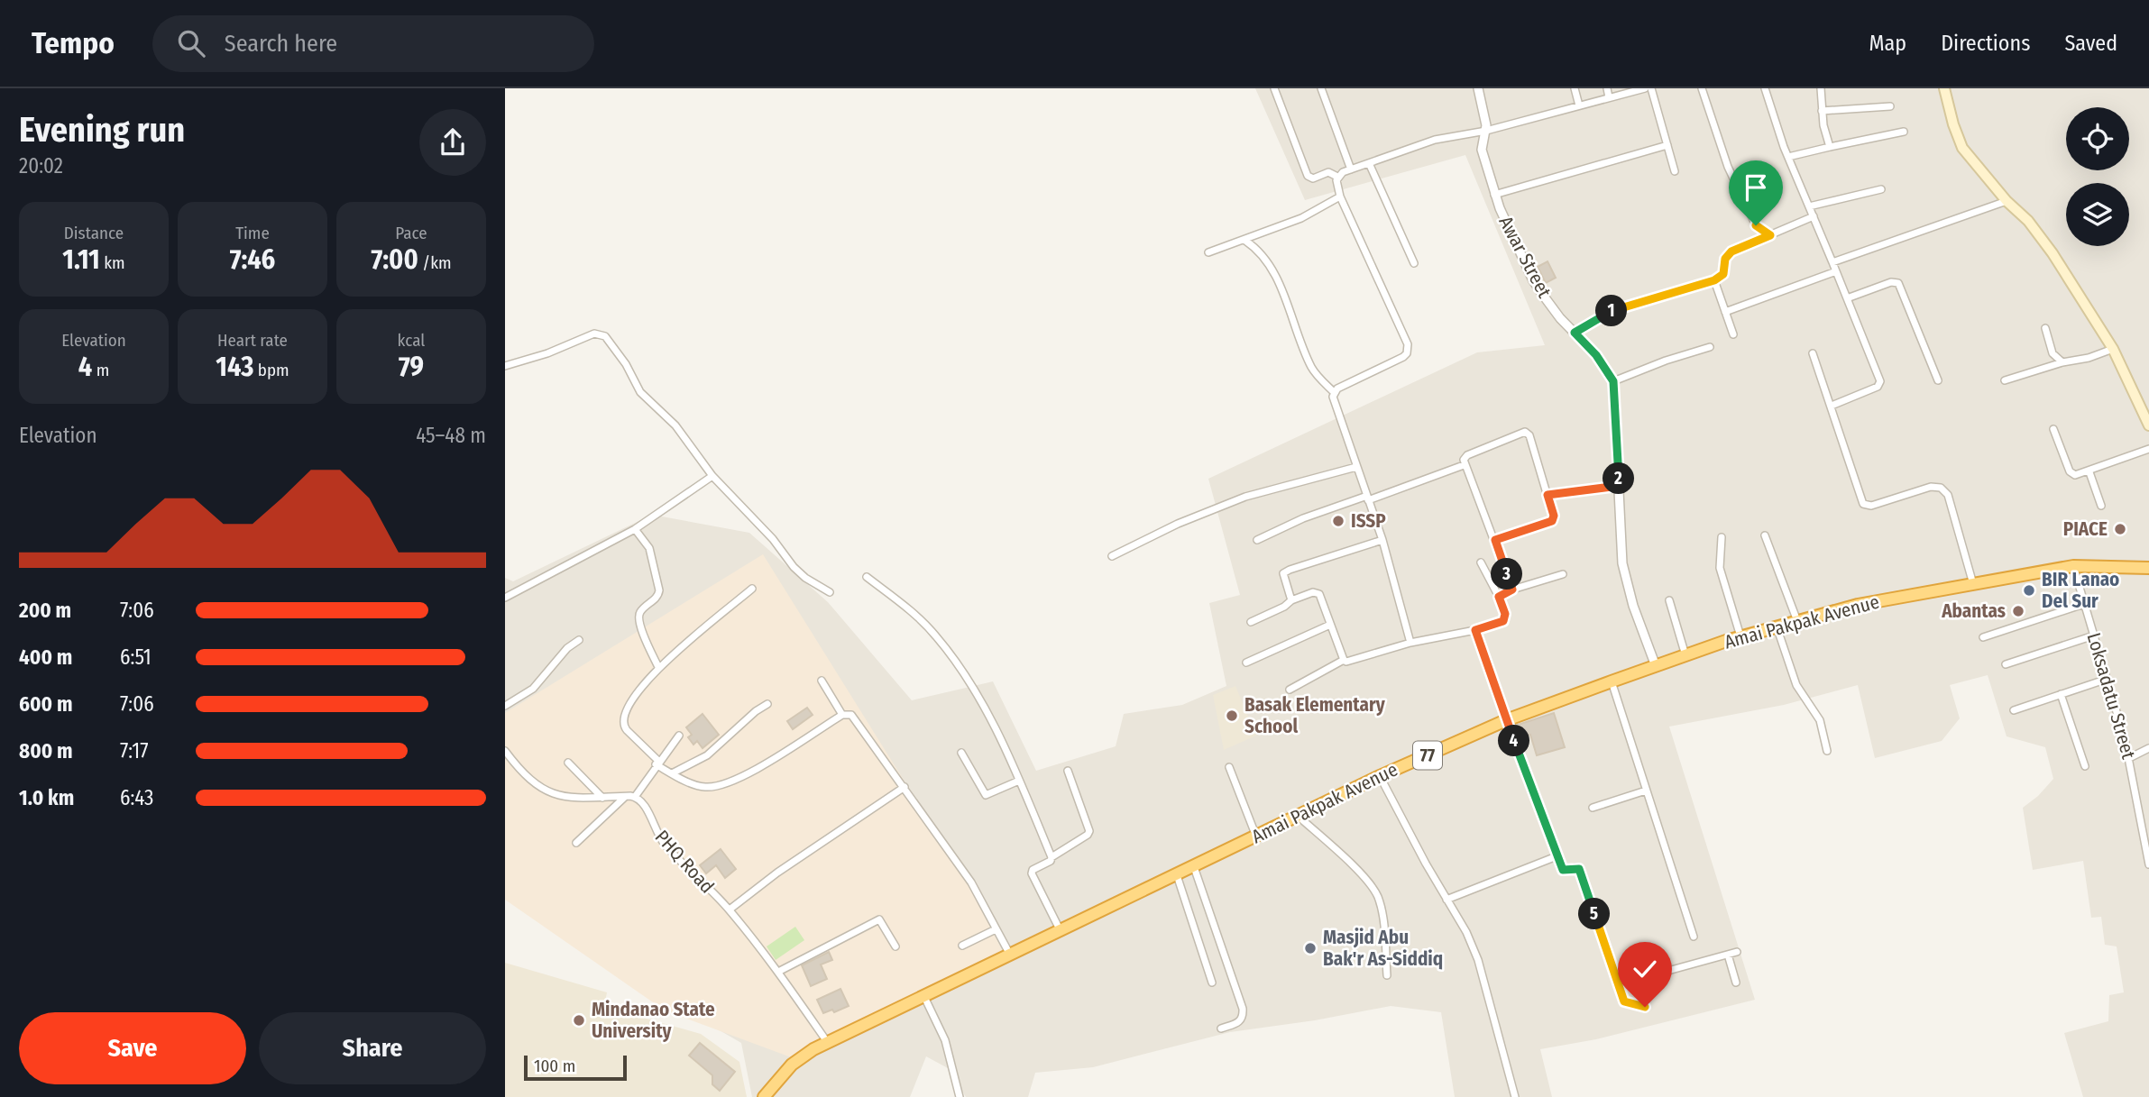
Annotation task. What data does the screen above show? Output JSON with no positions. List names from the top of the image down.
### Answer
{
  "streets": {
    "highway": ["Amai Pakpak Avenue", "77"],
    "street": ["Awar Street", "Loksadatu Street", "PHQ Road"]
  },
  "crossings": [
    ["Amai Pakpak Avenue", "Loksadatu Street"],
    ["Amai Pakpak Avenue", "PHQ Road"]
  ],
  "places": [
    "ISSP",
    "PIACE",
    "BIR Lanao Del Sur",
    "Abantas",
    "Basak Elementary School",
    "Masjid Abu Bak'r As-Siddiq",
    "Mindanao State University"
  ],
  "scale_bar": "100 m",
  "page": {
    "header": "Tempo",
    "search": "Search here",
    "nav": ["Map", "Directions", "Saved"],
    "heading": ["Evening run", "20:02"],
    "stats": [
      ["Distance", "1.11 km"],
      ["Time", "7:46"],
      ["Pace", "7:00 /km"],
      ["Elevation", "4 m"],
      ["Heart rate", "143 bpm"],
      ["kcal", "79"]
    ],
    "pins": [
      "1",
      "2",
      "3",
      "4",
      "5"
    ],
    "chart": ["Elevation", "45–48 m"],
    "list": [
      {
        "name": "200 m",
        "note": "7:06"
      },
      {
        "name": "400 m",
        "note": "6:51"
      },
      {
        "name": "600 m",
        "note": "7:06"
      },
      {
        "name": "800 m",
        "note": "7:17"
      },
      {
        "name": "1.0 km",
        "note": "6:43"
      }
    ],
    "buttons": ["Save", "Share"],
    "scale": "100 m"
  }
}
